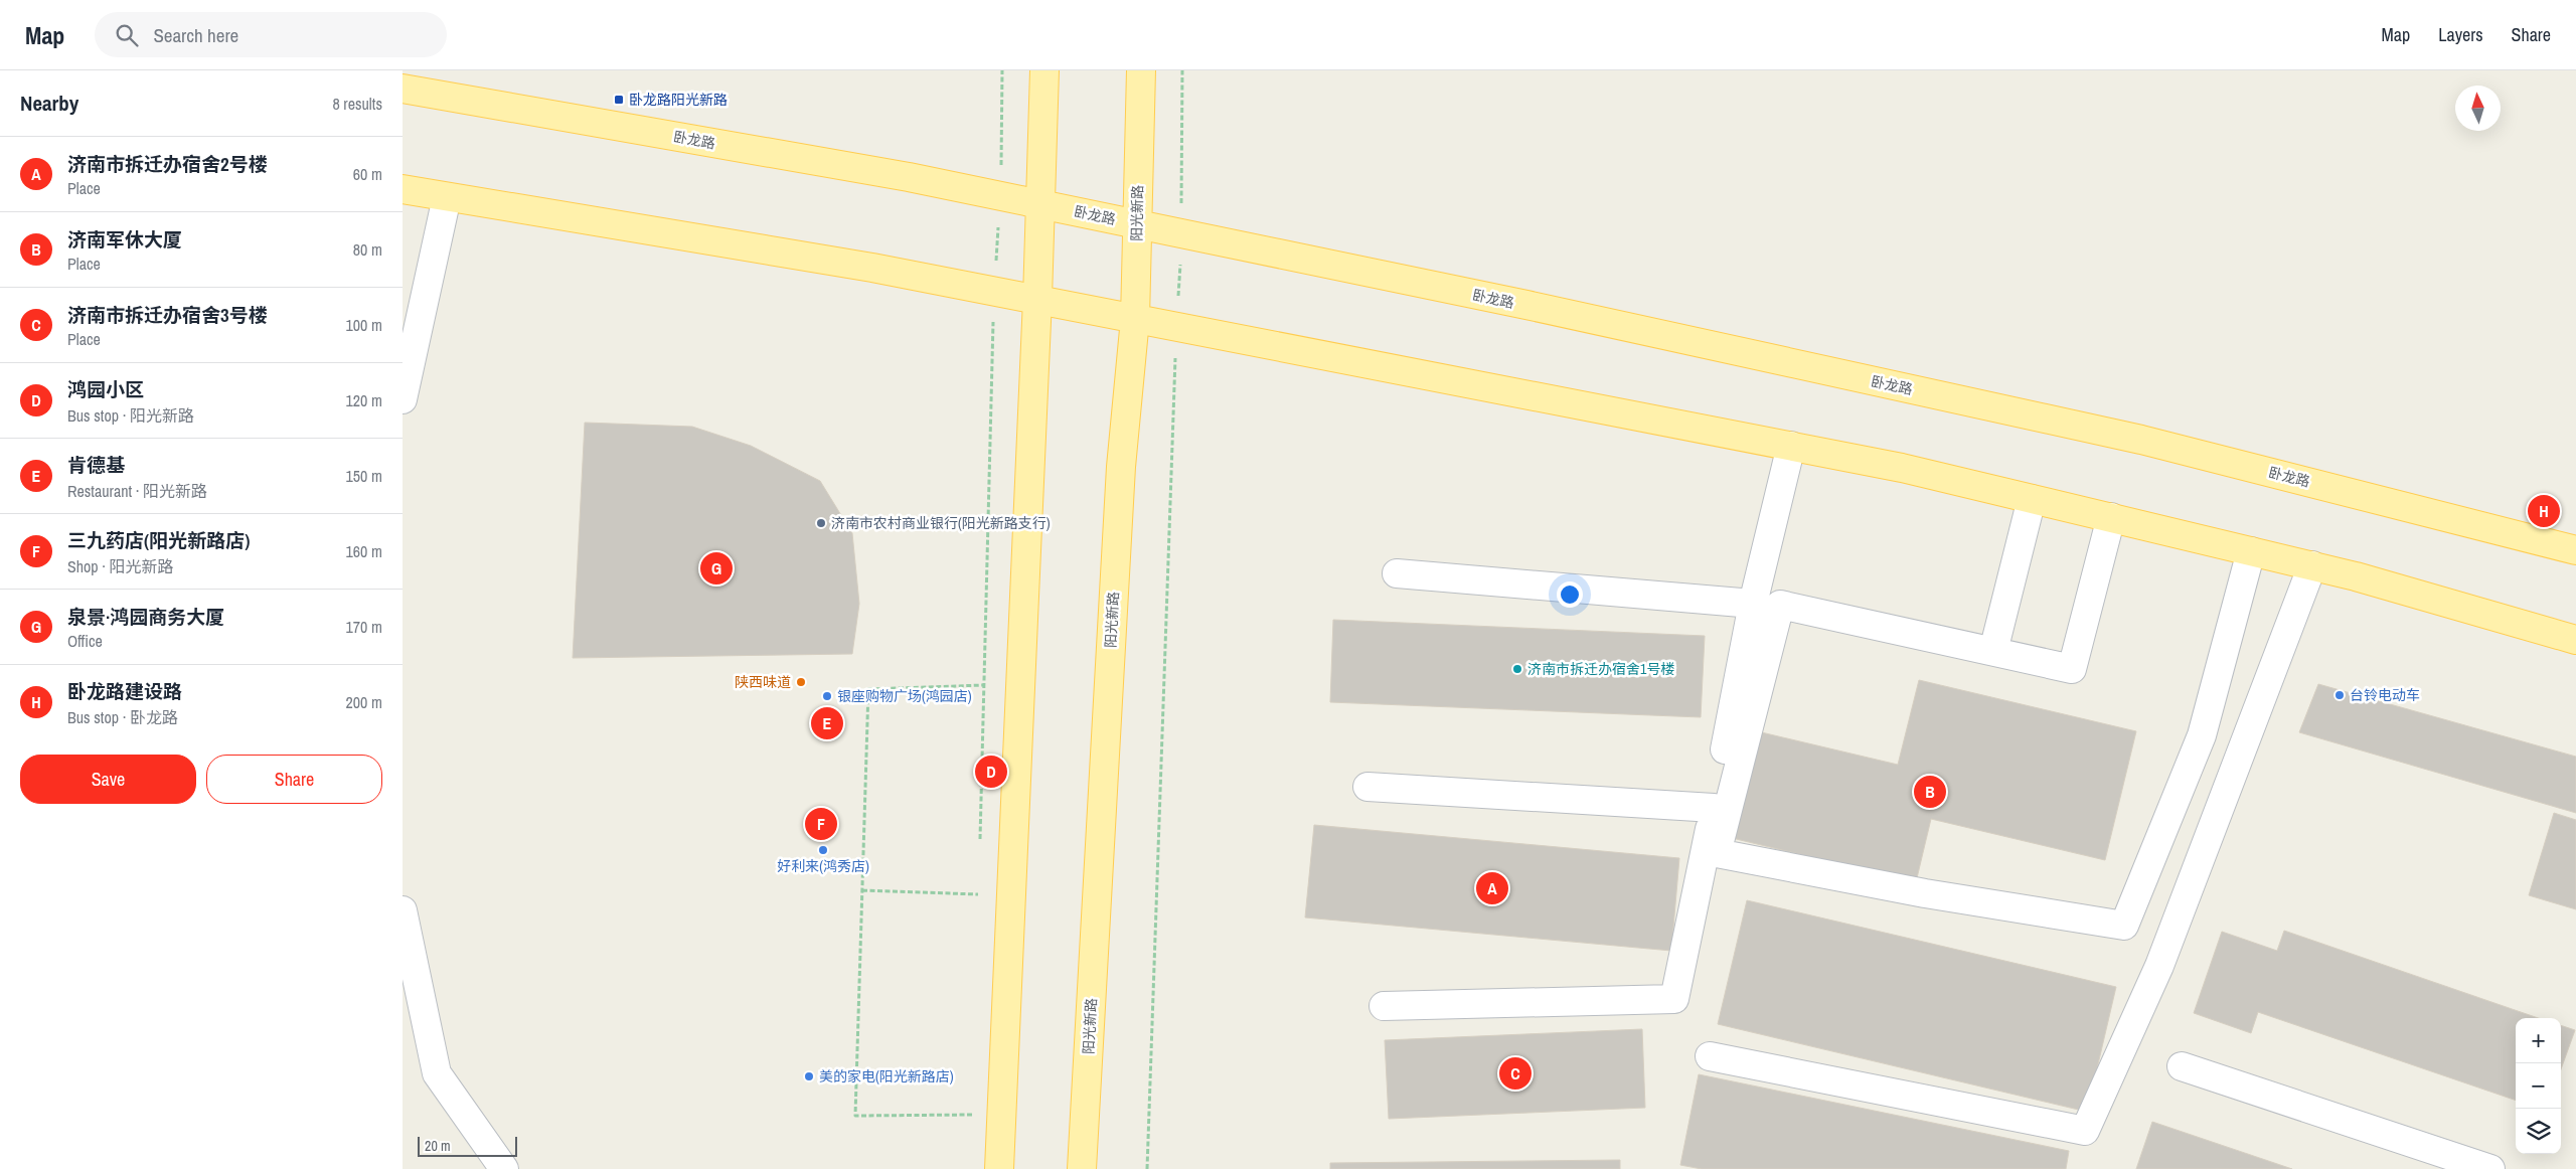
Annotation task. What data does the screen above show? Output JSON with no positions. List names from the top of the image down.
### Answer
{
  "streets": {
    "main road": ["卧龙路", "阳光新路"]
  },
  "crossings": [
    ["卧龙路", "阳光新路"]
  ],
  "places": {
    "transit": ["卧龙路阳光新路"],
    "other": [
      "济南市农村商业银行(阳光新路支行)",
      "济南市拆迁办宿舍1号楼",
      "陕西味道",
      "台铃电动车",
      "银座购物广场(鸿园店)",
      "好利来(鸿秀店)",
      "美的家电(阳光新路店)"
    ]
  },
  "scale_bar": "20 m",
  "north": "top",
  "page": {
    "header": "Map",
    "search": "Search here",
    "nav": ["Map", "Layers", "Share"],
    "heading": ["Nearby", "8 results"],
    "list": [
      {
        "mark": "A",
        "name": "济南市拆迁办宿舍2号楼",
        "note": "Place",
        "value": "60 m"
      },
      {
        "mark": "B",
        "name": "济南军休大厦",
        "note": "Place",
        "value": "80 m"
      },
      {
        "mark": "C",
        "name": "济南市拆迁办宿舍3号楼",
        "note": "Place",
        "value": "100 m"
      },
      {
        "mark": "D",
        "name": "鸿园小区",
        "note": "Bus stop · 阳光新路",
        "value": "120 m"
      },
      {
        "mark": "E",
        "name": "肯德基",
        "note": "Restaurant · 阳光新路",
        "value": "150 m"
      },
      {
        "mark": "F",
        "name": "三九药店(阳光新路店)",
        "note": "Shop · 阳光新路",
        "value": "160 m"
      },
      {
        "mark": "G",
        "name": "泉景·鸿园商务大厦",
        "note": "Office",
        "value": "170 m"
      },
      {
        "mark": "H",
        "name": "卧龙路建设路",
        "note": "Bus stop · 卧龙路",
        "value": "200 m"
      }
    ],
    "pins": [
      "H",
      "G",
      "E",
      "D",
      "B",
      "F",
      "A",
      "C"
    ],
    "buttons": ["Save", "Share"],
    "map_buttons": ["+", "−"],
    "scale": "20 m"
  }
}
